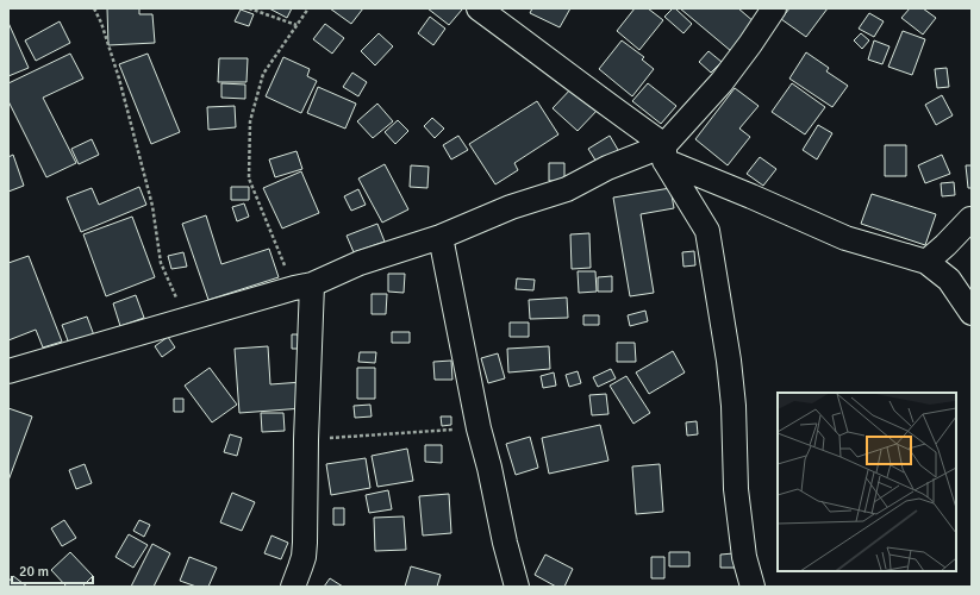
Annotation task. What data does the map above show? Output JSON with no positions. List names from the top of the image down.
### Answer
{
  "scale_bar": "20 m"
}
